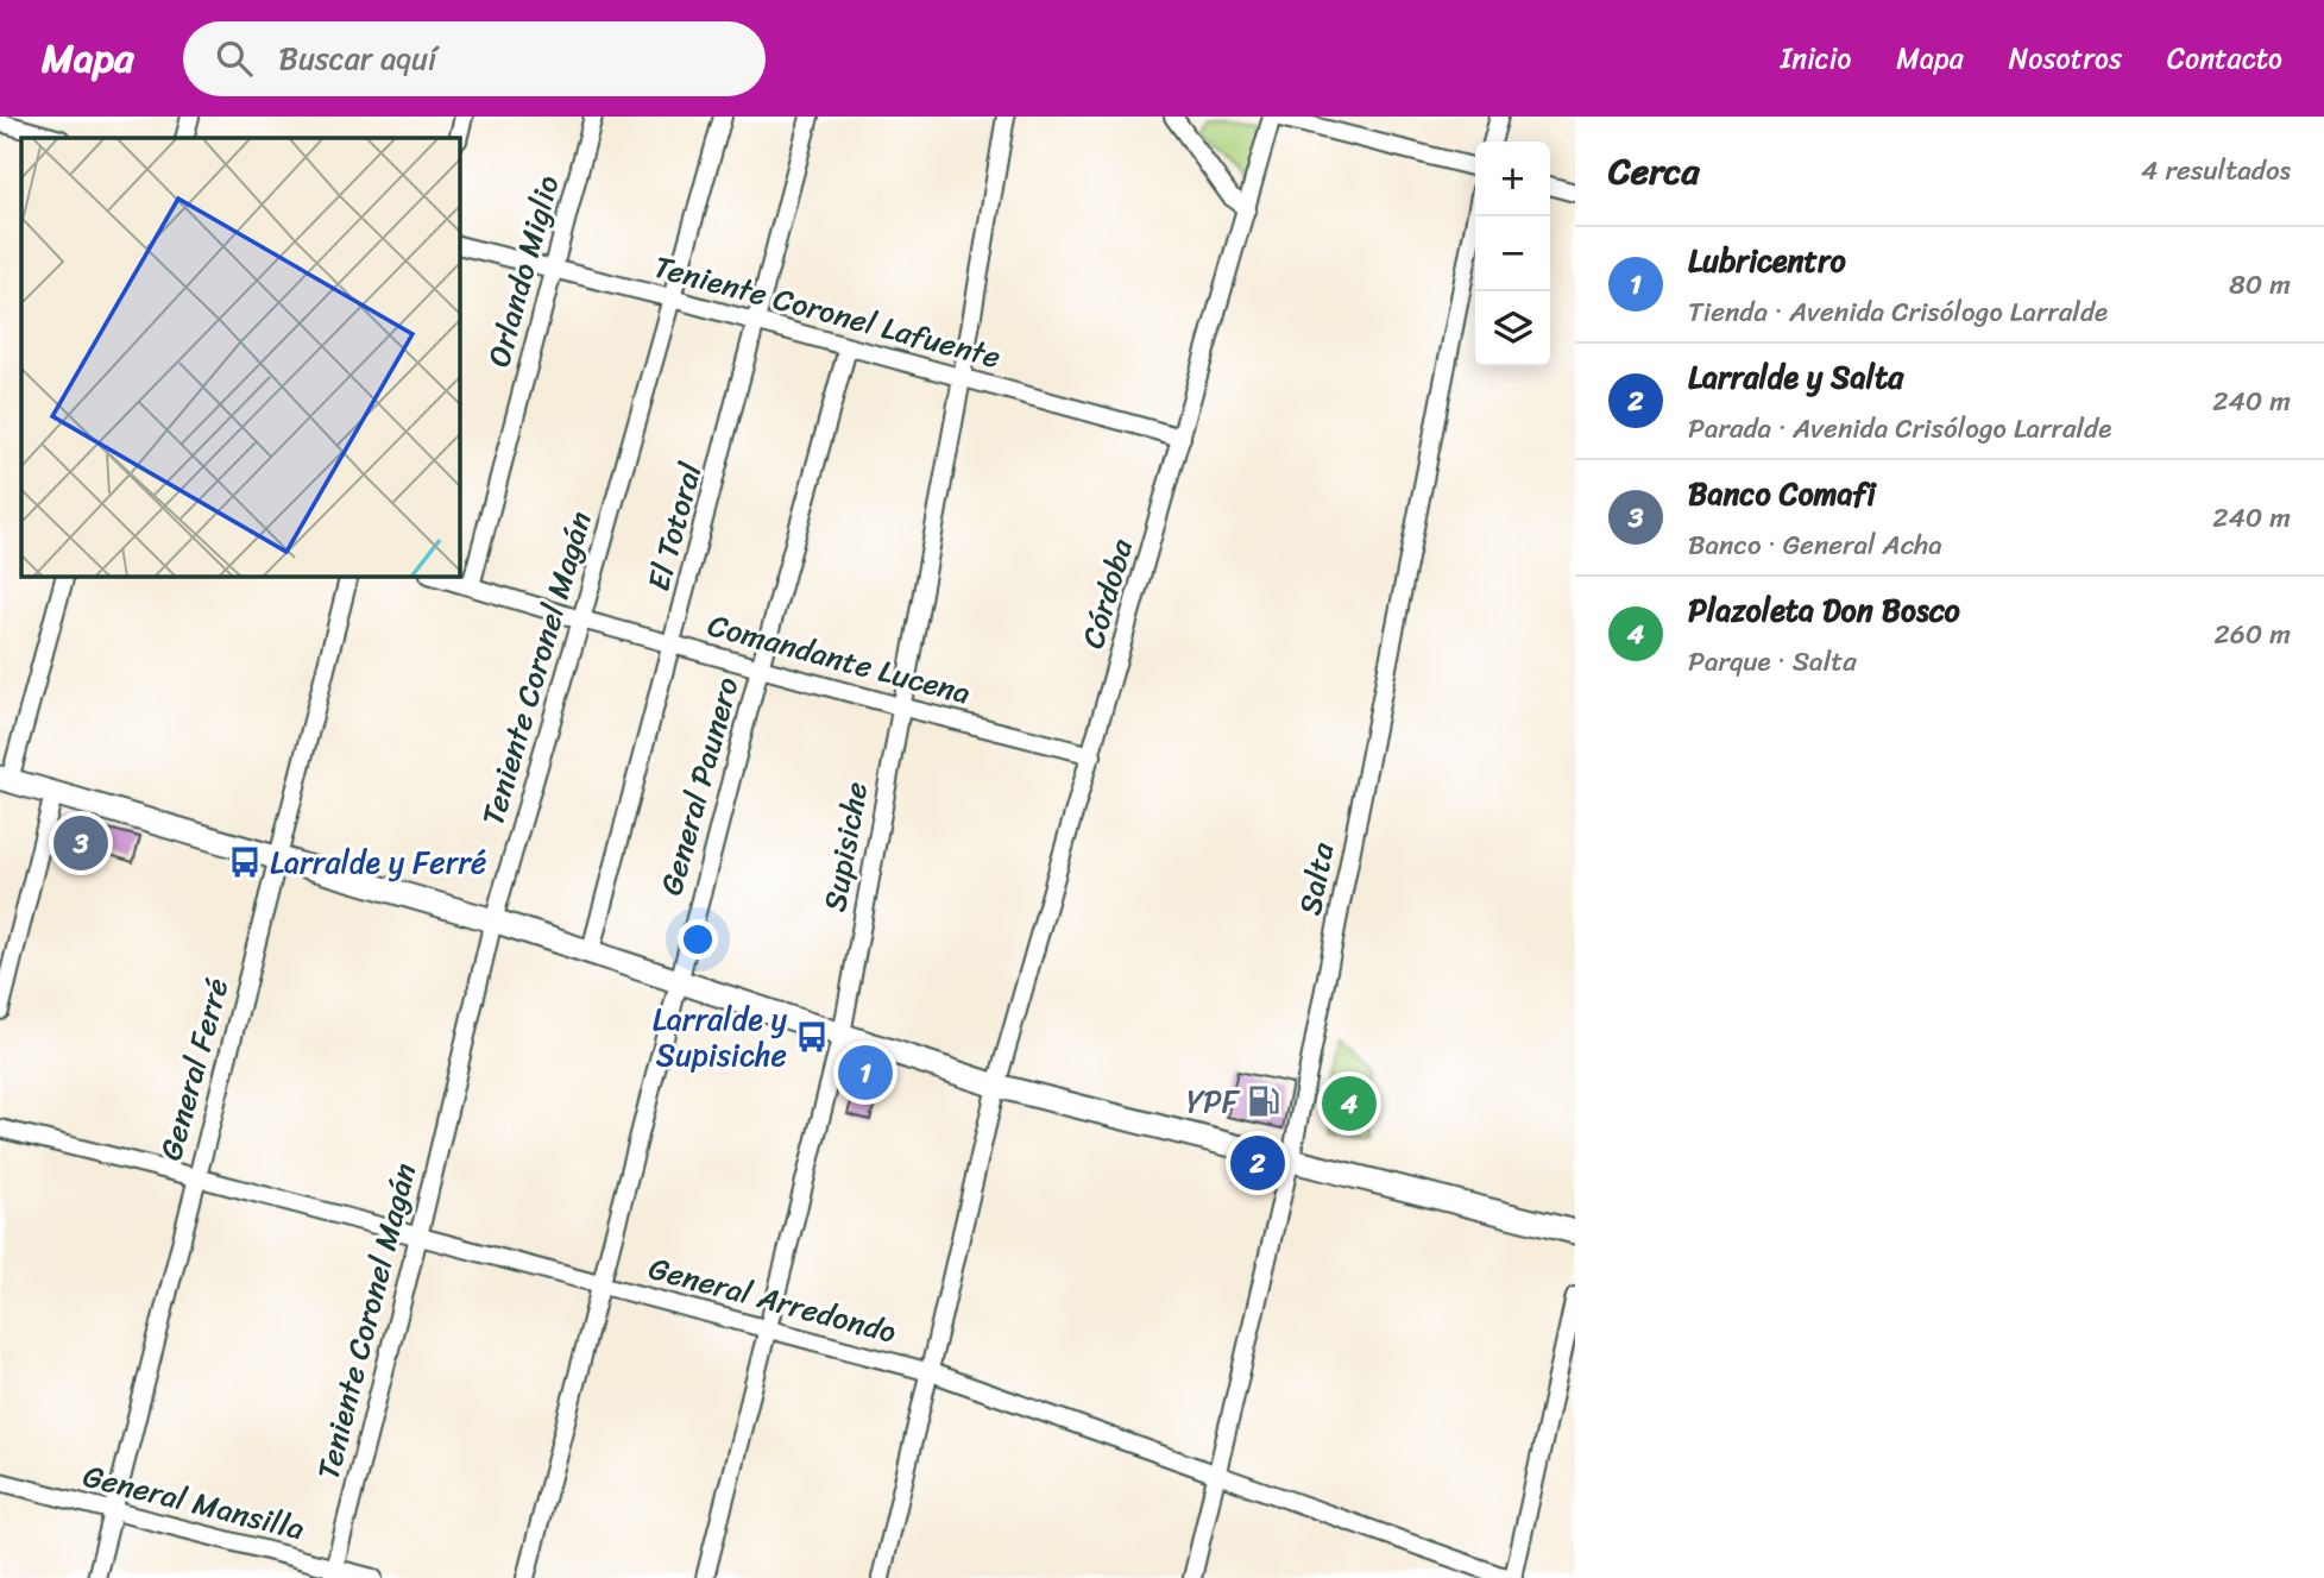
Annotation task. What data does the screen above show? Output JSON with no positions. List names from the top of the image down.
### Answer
{
  "streets": {
    "street": [
      "Orlando Miglio",
      "Teniente Coronel Lafuente",
      "El Totoral",
      "Córdoba",
      "Comandante Lucena",
      "Teniente Coronel Magán",
      "General Paunero",
      "Supisiche",
      "Salta",
      "General Ferré",
      "General Arredondo",
      "General Mansilla"
    ]
  },
  "crossings": [
    ["Orlando Miglio", "Teniente Coronel Lafuente"],
    ["Orlando Miglio", "Comandante Lucena"],
    ["Teniente Coronel Lafuente", "El Totoral"],
    ["Teniente Coronel Lafuente", "Córdoba"],
    ["Teniente Coronel Lafuente", "Teniente Coronel Magán"],
    ["Teniente Coronel Lafuente", "General Paunero"],
    ["Teniente Coronel Lafuente", "Supisiche"],
    ["El Totoral", "Comandante Lucena"],
    ["Córdoba", "Comandante Lucena"],
    ["Córdoba", "General Arredondo"],
    ["Comandante Lucena", "Teniente Coronel Magán"],
    ["Comandante Lucena", "General Paunero"],
    ["Comandante Lucena", "Supisiche"],
    ["Teniente Coronel Magán", "General Arredondo"],
    ["Teniente Coronel Magán", "General Mansilla"],
    ["General Paunero", "General Arredondo"],
    ["Supisiche", "General Arredondo"],
    ["Salta", "General Arredondo"],
    ["General Ferré", "General Arredondo"],
    ["General Ferré", "General Mansilla"]
  ],
  "places": {
    "bus stop": ["Larralde y Ferré", "Larralde y Supisiche"],
    "fuel station": ["YPF"]
  },
  "page": {
    "header": "Mapa",
    "search": "Buscar aquí",
    "nav": [
      "Inicio",
      "Mapa",
      "Nosotros",
      "Contacto"
    ],
    "heading": ["Cerca", "4 resultados"],
    "map_buttons": ["+", "−"],
    "list": [
      {
        "mark": "1",
        "name": "Lubricentro",
        "note": "Tienda · Avenida Crisólogo Larralde",
        "value": "80 m"
      },
      {
        "mark": "2",
        "name": "Larralde y Salta",
        "note": "Parada · Avenida Crisólogo Larralde",
        "value": "240 m"
      },
      {
        "mark": "3",
        "name": "Banco Comafi",
        "note": "Banco · General Acha",
        "value": "240 m"
      },
      {
        "mark": "4",
        "name": "Plazoleta Don Bosco",
        "note": "Parque · Salta",
        "value": "260 m"
      }
    ],
    "pins": [
      "3",
      "1",
      "4",
      "2"
    ]
  }
}
